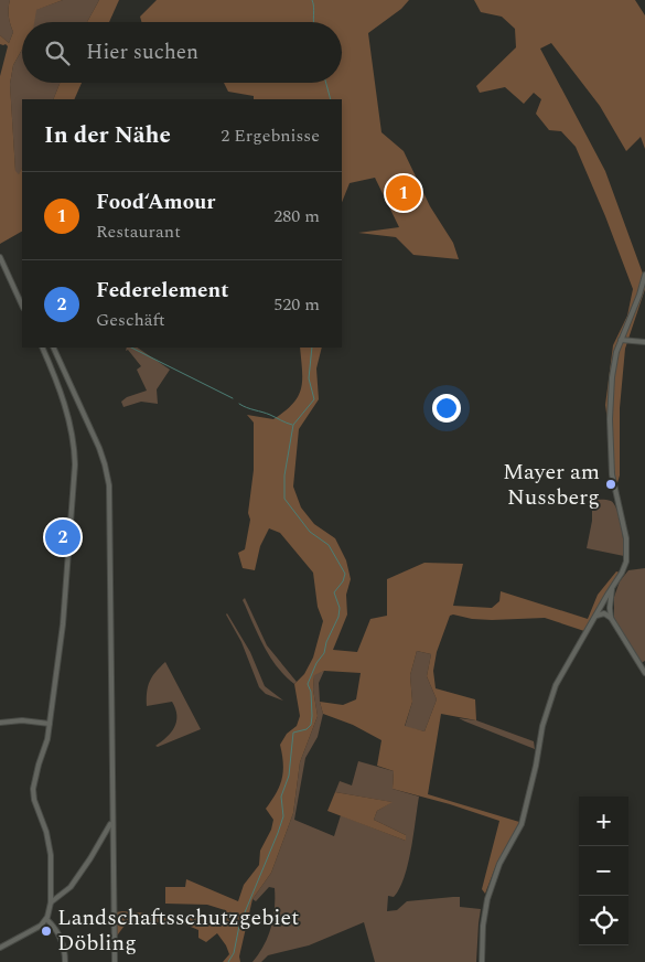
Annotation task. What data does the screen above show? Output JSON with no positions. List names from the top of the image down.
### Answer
{
  "places": ["Mayer am Nussberg", "Landschaftsschutzgebiet Döbling"],
  "page": {
    "search": "Hier suchen",
    "heading": ["In der Nähe", "2 Ergebnisse"],
    "list": [
      {
        "mark": "1",
        "name": "Food‘Amour",
        "note": "Restaurant",
        "value": "280 m"
      },
      {
        "mark": "2",
        "name": "Federelement",
        "note": "Geschäft",
        "value": "520 m"
      }
    ],
    "pins": ["1", "2"],
    "map_buttons": ["+", "−"]
  }
}
